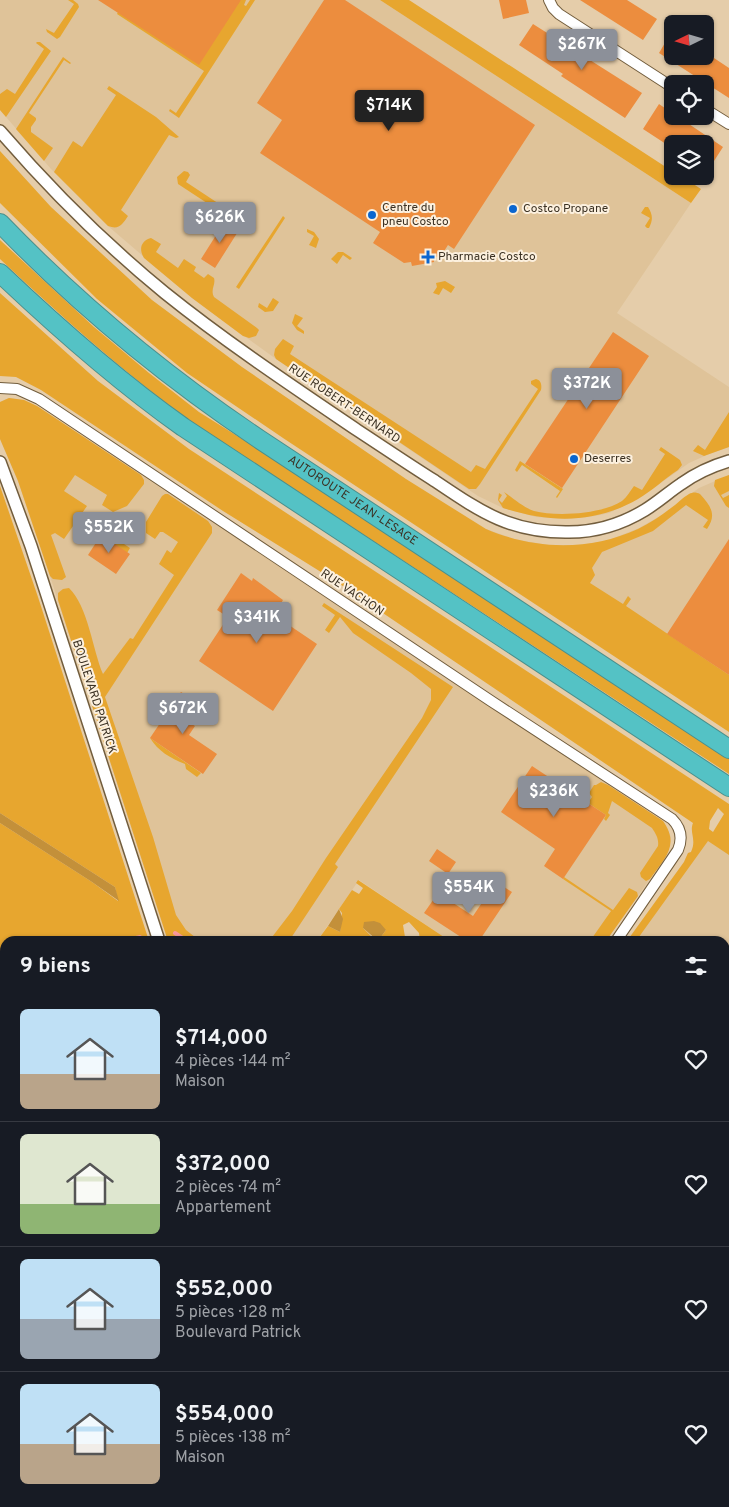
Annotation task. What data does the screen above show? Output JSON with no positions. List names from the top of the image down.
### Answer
{
  "streets": {
    "highway": ["AUTOROUTE JEAN-LESAGE"],
    "street": ["RUE ROBERT-BERNARD", "RUE VACHON", "BOULEVARD PATRICK"]
  },
  "places": {
    "other": ["Costco Propane", "Centre du pneu Costco", "Deserres"],
    "health": ["Pharmacie Costco"]
  },
  "north": "left",
  "page": {
    "price": [
      "$267K",
      "$714K",
      "$626K",
      "$372K",
      "$552K",
      "$341K",
      "$672K",
      "$236K",
      "$554K"
    ],
    "heading": "9 biens",
    "list": [
      {
        "name": "$714,000",
        "note": "4 pièces · 144 m² · Maison"
      },
      {
        "name": "$372,000",
        "note": "2 pièces · 74 m² · Appartement"
      },
      {
        "name": "$552,000",
        "note": "5 pièces · 128 m² · Boulevard Patrick"
      },
      {
        "name": "$554,000",
        "note": "5 pièces · 138 m² · Maison"
      }
    ]
  }
}
